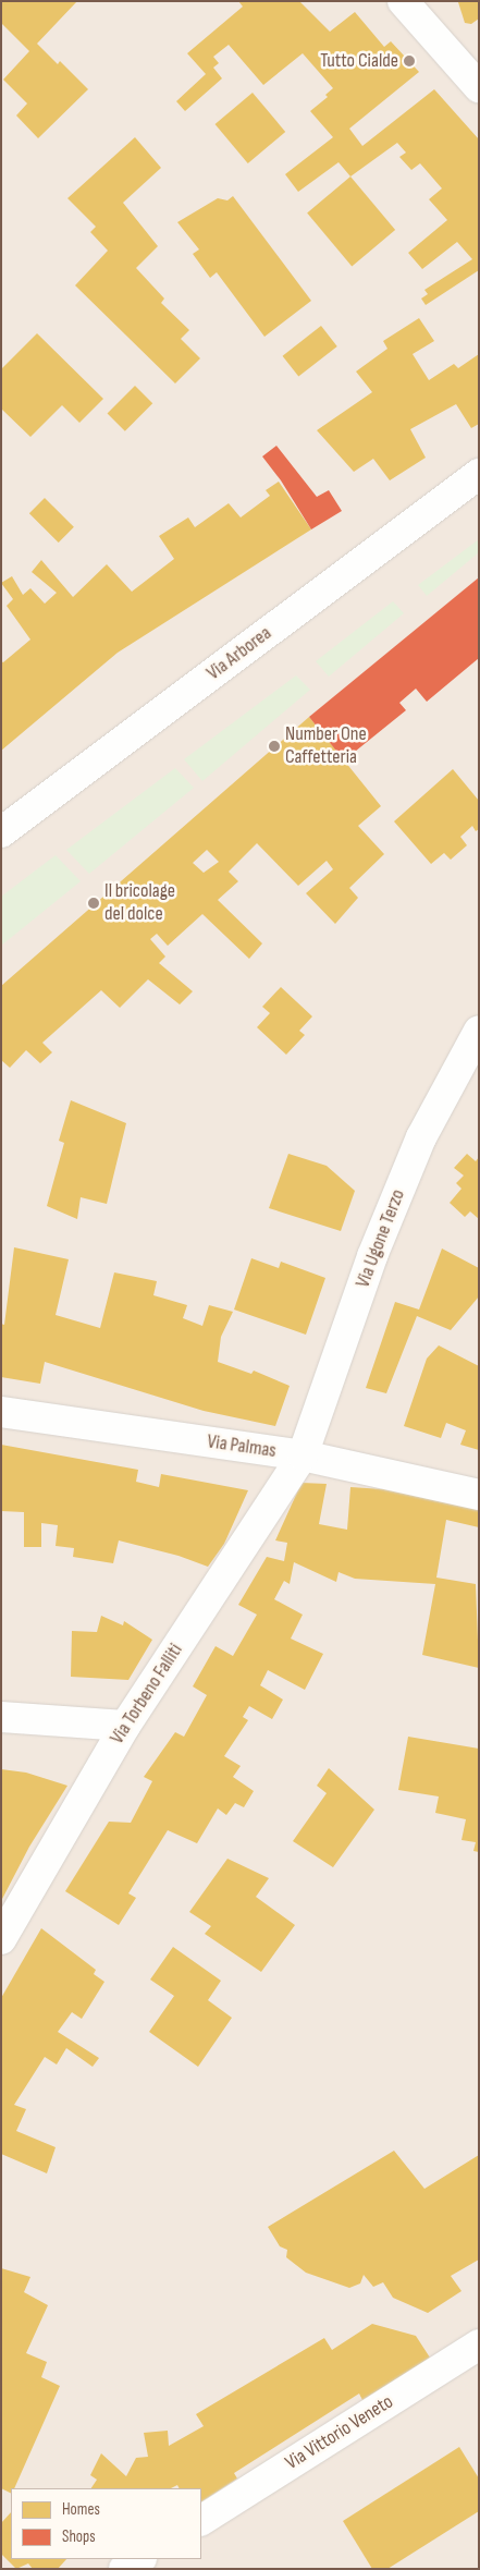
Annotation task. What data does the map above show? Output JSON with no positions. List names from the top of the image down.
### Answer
{
  "streets": {
    "street": [
      "Via Arborea",
      "Via Ugone Terzo",
      "Via Palmas",
      "Via Torbeno Falliti",
      "Via Vittorio Veneto"
    ]
  },
  "crossings": [
    ["Via Ugone Terzo", "Via Palmas"],
    ["Via Ugone Terzo", "Via Torbeno Falliti"],
    ["Via Palmas", "Via Torbeno Falliti"]
  ],
  "places": ["Tutto Cialde", "Number One Caffetteria", "Il bricolage del dolce"],
  "legend": ["Homes", "Shops"]
}
